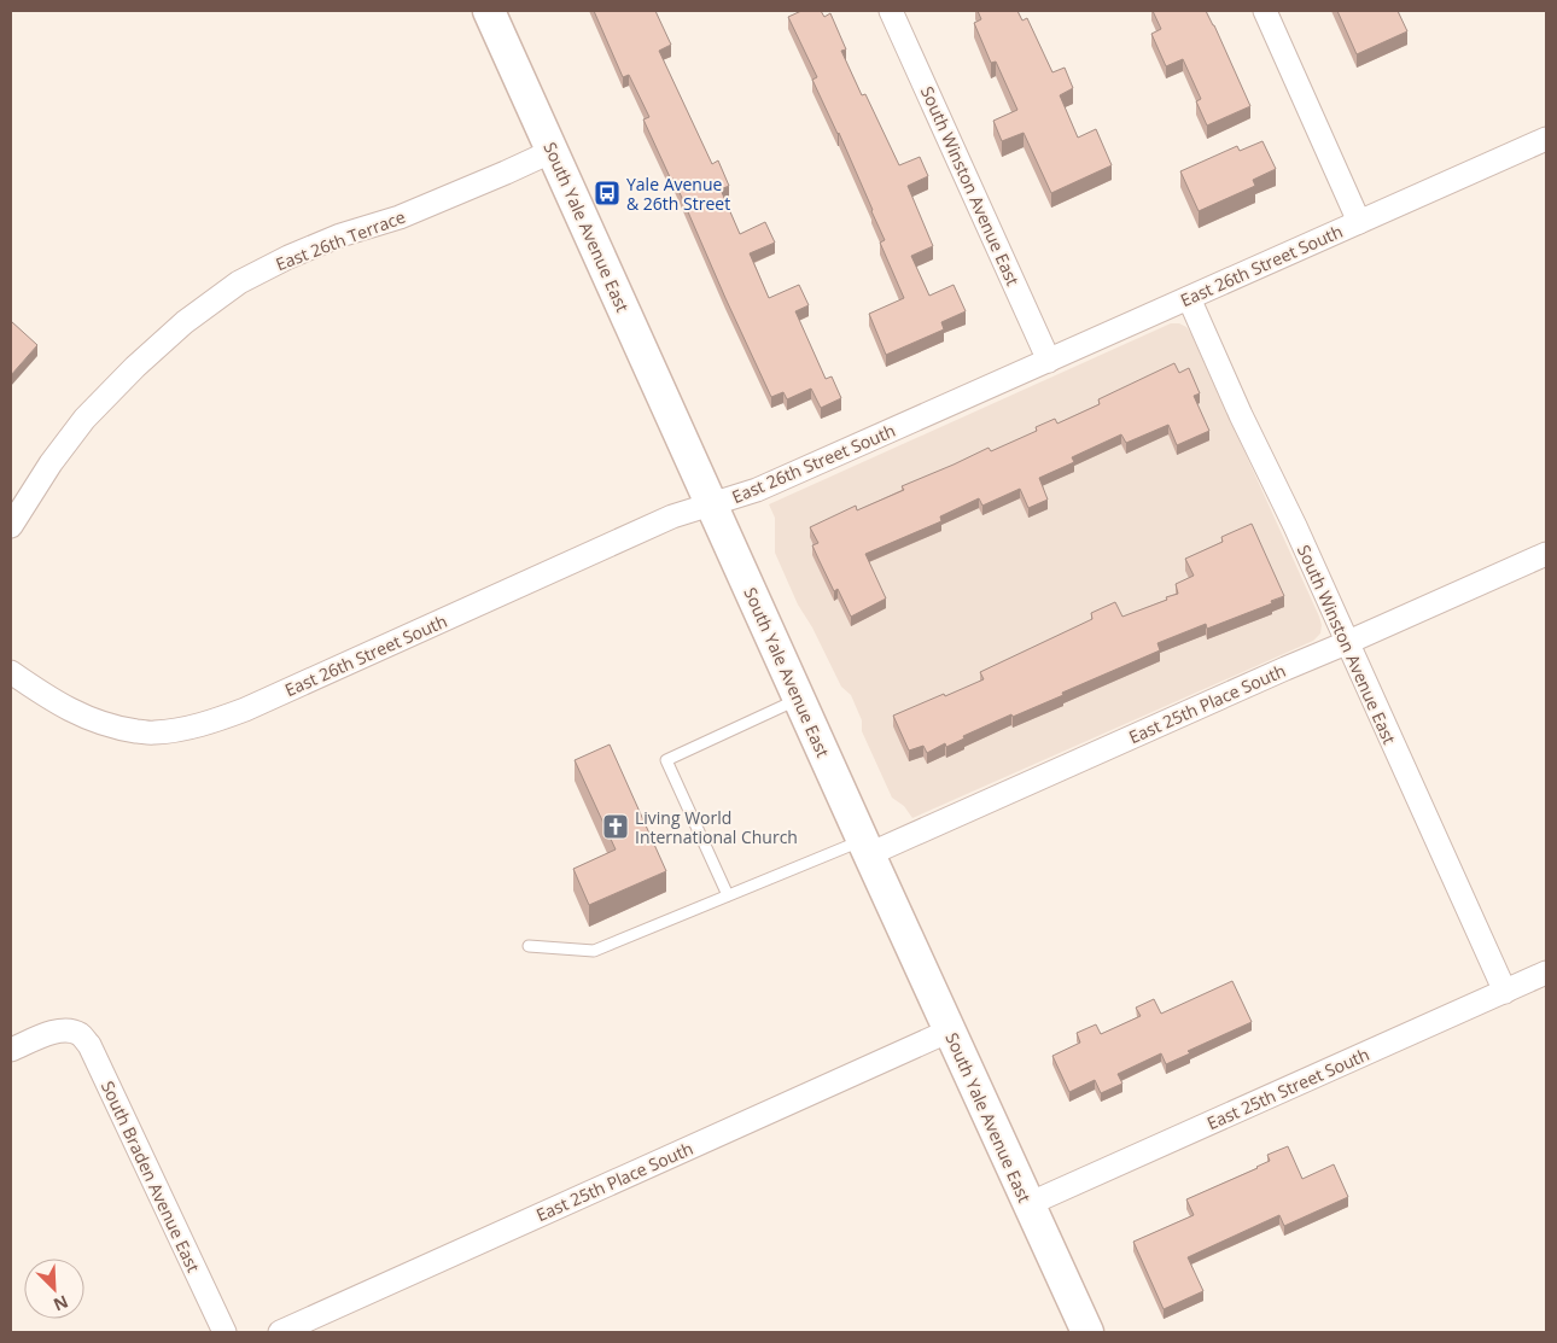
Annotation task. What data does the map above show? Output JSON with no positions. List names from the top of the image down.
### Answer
{
  "streets": {
    "main road": ["South Yale Avenue East"],
    "street": [
      "South Winston Avenue East",
      "East 26th Terrace",
      "East 26th Street South",
      "East 25th Place South",
      "East 25th Street South",
      "South Braden Avenue East"
    ]
  },
  "crossings": [
    ["South Winston Avenue East", "East 26th Street South"],
    ["South Winston Avenue East", "East 25th Place South"],
    ["South Winston Avenue East", "East 25th Street South"],
    ["South Yale Avenue East", "East 26th Terrace"],
    ["South Yale Avenue East", "East 26th Street South"],
    ["South Yale Avenue East", "East 25th Place South"],
    ["South Yale Avenue East", "East 25th Street South"]
  ],
  "places": {
    "bus stop": ["Yale Avenue & 26th Street"],
    "church": ["Living World International Church"]
  },
  "north": "bottom right"
}
